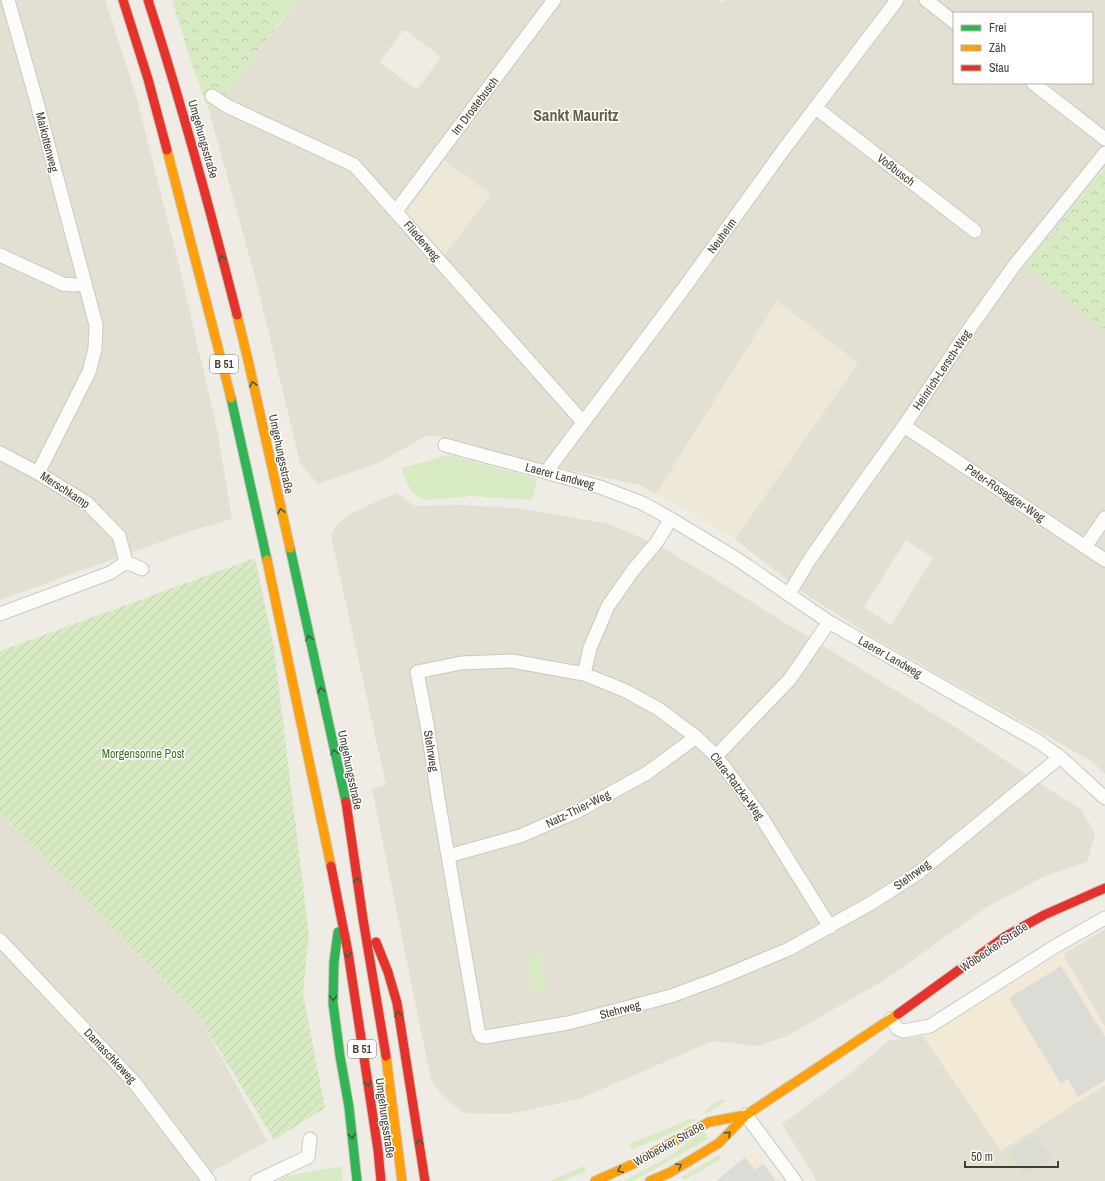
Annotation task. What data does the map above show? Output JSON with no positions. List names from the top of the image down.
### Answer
{
  "streets": {
    "main road": ["Umgehungsstraße", "B 51", "Wolbecker Straße"],
    "street": [
      "Im Drostebusch",
      "Maikottenweg",
      "Voßbusch",
      "Neuheim",
      "Fliederweg",
      "Heinrich-Lersch-Weg",
      "Laerer Landweg",
      "Merschkamp",
      "Peter-Rosegger-Weg",
      "Stehrweg",
      "Clara-Ratzka-Weg",
      "Natz-Thier-Weg",
      "Damaschkeweg"
    ]
  },
  "crossings": [
    ["Im Drostebusch", "Fliederweg"],
    ["Maikottenweg", "Merschkamp"],
    ["Voßbusch", "Neuheim"],
    ["Neuheim", "Fliederweg"],
    ["Neuheim", "Laerer Landweg"],
    ["Heinrich-Lersch-Weg", "Laerer Landweg"],
    ["Heinrich-Lersch-Weg", "Peter-Rosegger-Weg"],
    ["Laerer Landweg", "Stehrweg"],
    ["Stehrweg", "Clara-Ratzka-Weg"],
    ["Stehrweg", "Natz-Thier-Weg"],
    ["Clara-Ratzka-Weg", "Natz-Thier-Weg"]
  ],
  "districts": ["Sankt Mauritz"],
  "parks": ["Morgensonne Post"],
  "legend": ["Frei", "Zäh", "Stau"],
  "scale_bar": "50 m"
}
